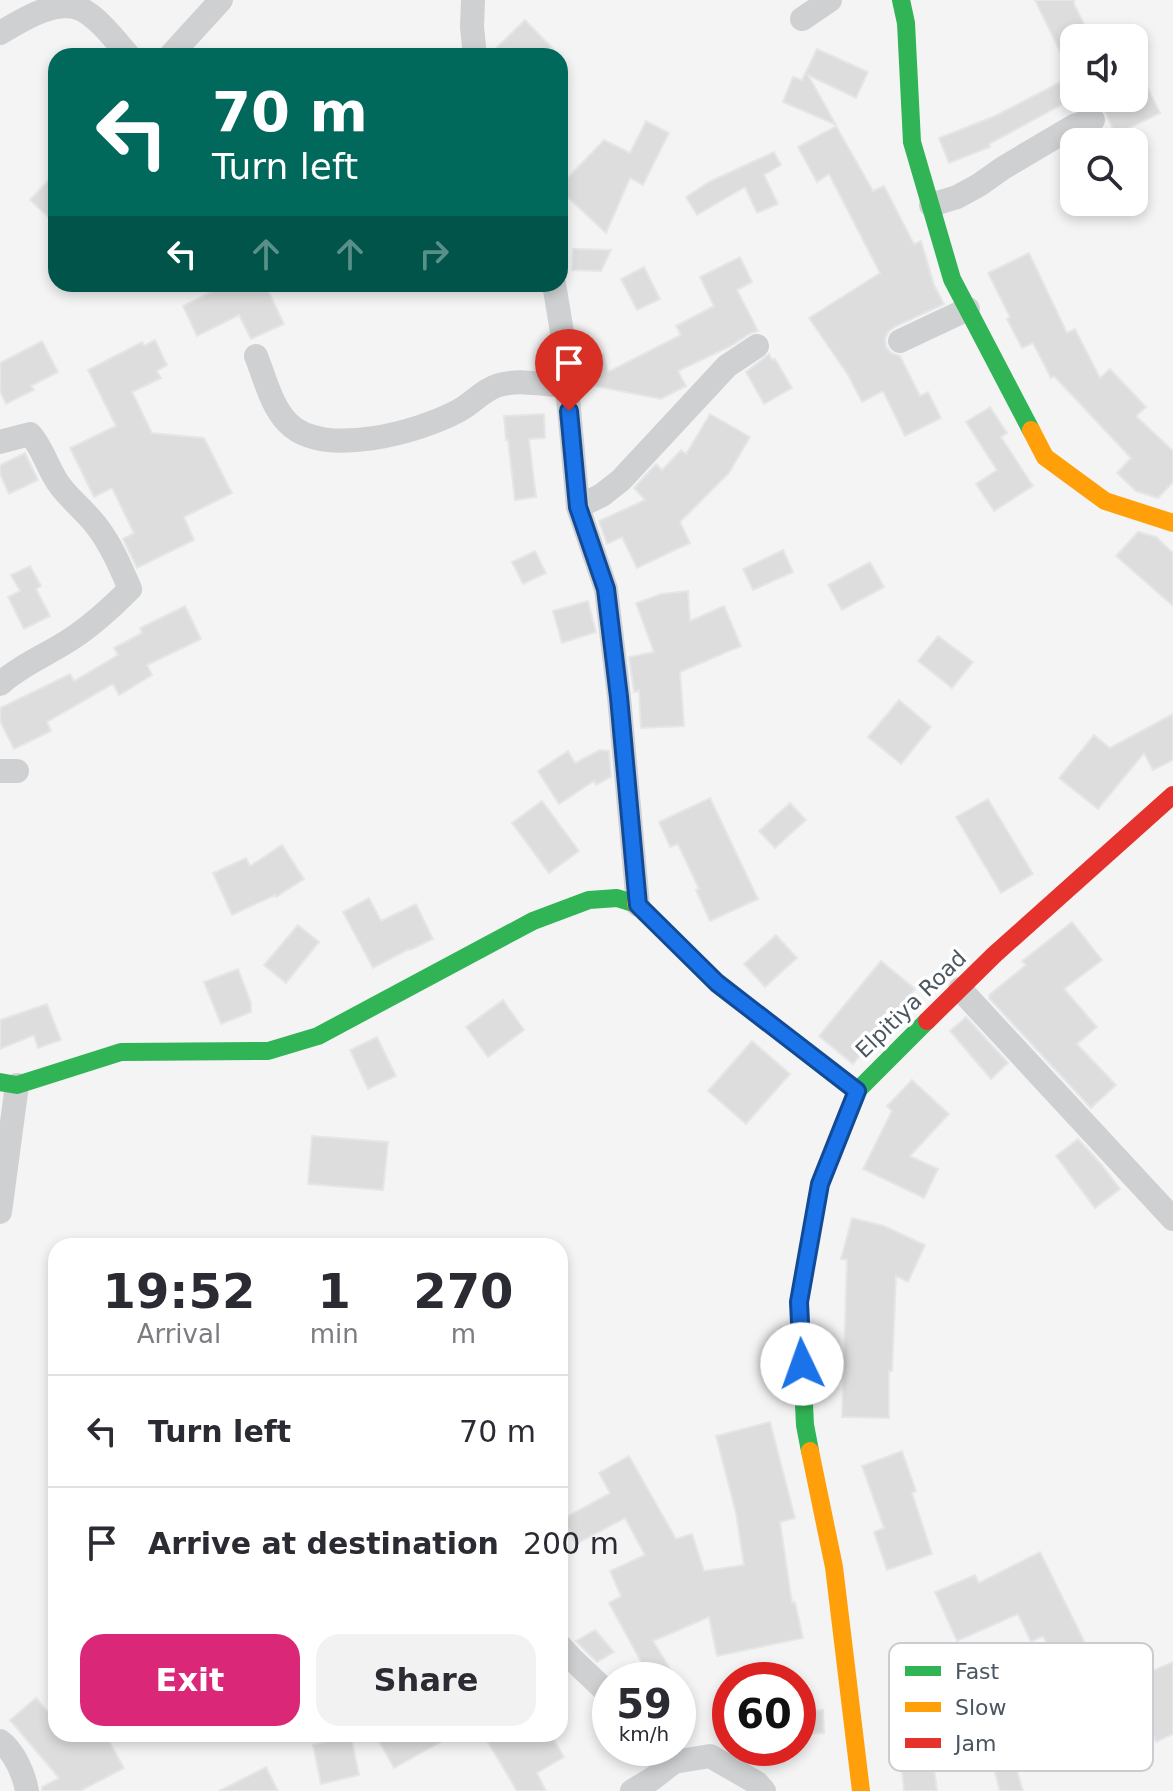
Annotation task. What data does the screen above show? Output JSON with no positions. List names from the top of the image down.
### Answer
{
  "streets": {
    "street": ["Elpitiya Road"]
  },
  "legend": ["Fast", "Slow", "Jam"],
  "page": {
    "turn": ["70 m", "Turn left"],
    "eta": [
      "19:52",
      "Arrival",
      "1",
      "min",
      "270",
      "m"
    ],
    "list": [
      {
        "name": "Turn left",
        "value": "70 m"
      },
      {
        "name": "Arrive at destination",
        "value": "200 m"
      }
    ],
    "buttons": ["Exit", "Share"],
    "speed": "59 km/h",
    "limit": "60"
  }
}
